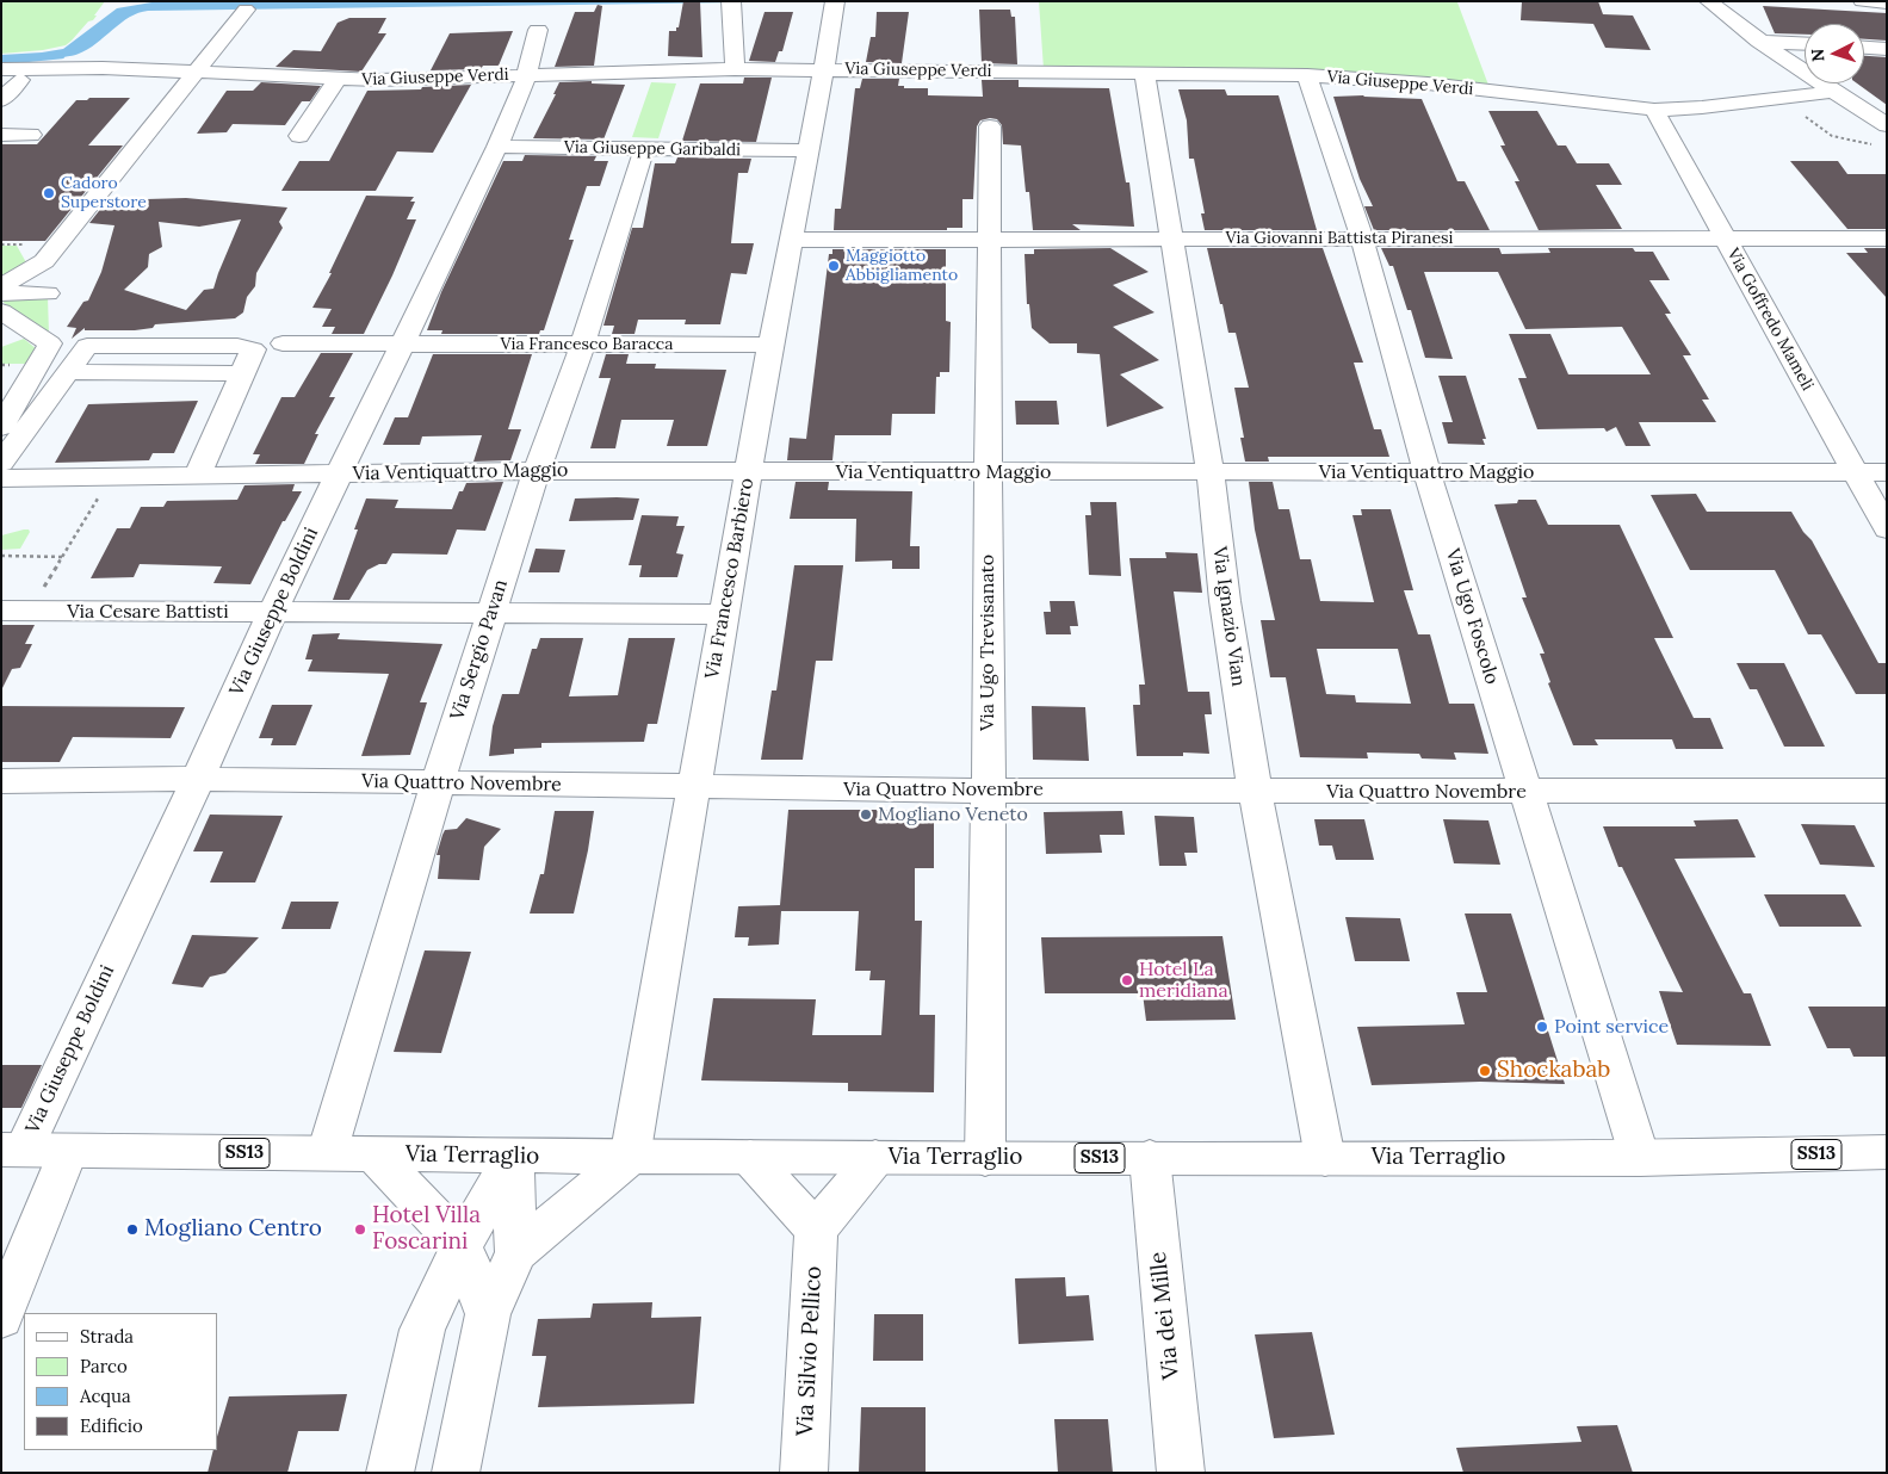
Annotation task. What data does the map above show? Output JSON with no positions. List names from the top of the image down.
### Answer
{
  "streets": {
    "street": [
      "Via Giuseppe Verdi",
      "Via Giuseppe Garibaldi",
      "Via Giovanni Battista Piranesi",
      "Via Goffredo Mameli",
      "Via Francesco Baracca",
      "Via Ventiquattro Maggio",
      "Via Francesco Barbiero",
      "Via Cesare Battisti",
      "Via Giuseppe Boldini",
      "Via Ignazio Vian",
      "Via Ugo Foscolo",
      "Via Ugo Trevisanato",
      "Via Sergio Pavan",
      "Via Quattro Novembre",
      "SS13",
      "Via Terraglio",
      "Via dei Mille",
      "Via Silvio Pellico"
    ]
  },
  "crossings": [
    ["Via Giuseppe Verdi", "Via Goffredo Mameli"],
    ["Via Giuseppe Verdi", "Via Francesco Barbiero"],
    ["Via Giuseppe Verdi", "Via Giuseppe Boldini"],
    ["Via Giuseppe Verdi", "Via Ignazio Vian"],
    ["Via Giuseppe Verdi", "Via Ugo Foscolo"],
    ["Via Giuseppe Garibaldi", "Via Francesco Barbiero"],
    ["Via Giuseppe Garibaldi", "Via Giuseppe Boldini"],
    ["Via Giuseppe Garibaldi", "Via Sergio Pavan"],
    ["Via Giovanni Battista Piranesi", "Via Goffredo Mameli"],
    ["Via Giovanni Battista Piranesi", "Via Francesco Barbiero"],
    ["Via Giovanni Battista Piranesi", "Via Ignazio Vian"],
    ["Via Giovanni Battista Piranesi", "Via Ugo Foscolo"],
    ["Via Giovanni Battista Piranesi", "Via Ugo Trevisanato"],
    ["Via Goffredo Mameli", "Via Ventiquattro Maggio"],
    ["Via Francesco Baracca", "Via Francesco Barbiero"],
    ["Via Francesco Baracca", "Via Giuseppe Boldini"],
    ["Via Francesco Baracca", "Via Sergio Pavan"],
    ["Via Ventiquattro Maggio", "Via Francesco Barbiero"],
    ["Via Ventiquattro Maggio", "Via Giuseppe Boldini"],
    ["Via Ventiquattro Maggio", "Via Ignazio Vian"],
    ["Via Ventiquattro Maggio", "Via Ugo Foscolo"],
    ["Via Ventiquattro Maggio", "Via Ugo Trevisanato"],
    ["Via Ventiquattro Maggio", "Via Sergio Pavan"],
    ["Via Francesco Barbiero", "Via Cesare Battisti"],
    ["Via Francesco Barbiero", "Via Quattro Novembre"],
    ["Via Francesco Barbiero", "Via Terraglio"],
    ["Via Cesare Battisti", "Via Giuseppe Boldini"],
    ["Via Cesare Battisti", "Via Sergio Pavan"],
    ["Via Giuseppe Boldini", "Via Quattro Novembre"],
    ["Via Giuseppe Boldini", "Via Terraglio"],
    ["Via Ignazio Vian", "Via Quattro Novembre"],
    ["Via Ignazio Vian", "Via Terraglio"],
    ["Via Ugo Foscolo", "Via Quattro Novembre"],
    ["Via Ugo Foscolo", "Via Terraglio"],
    ["Via Ugo Trevisanato", "Via Quattro Novembre"],
    ["Via Ugo Trevisanato", "Via Terraglio"],
    ["Via Sergio Pavan", "Via Quattro Novembre"],
    ["Via Sergio Pavan", "Via Terraglio"],
    ["Via Terraglio", "Via dei Mille"]
  ],
  "places": [
    "Cadoro Superstore",
    "Maggiotto Abbigliamento",
    "Mogliano Veneto",
    "Hotel La meridiana",
    "Point service",
    "Shockabab",
    "Mogliano Centro",
    "Hotel Villa Foscarini"
  ],
  "legend": [
    "Strada",
    "Parco",
    "Acqua",
    "Edificio"
  ],
  "north": "left"
}
